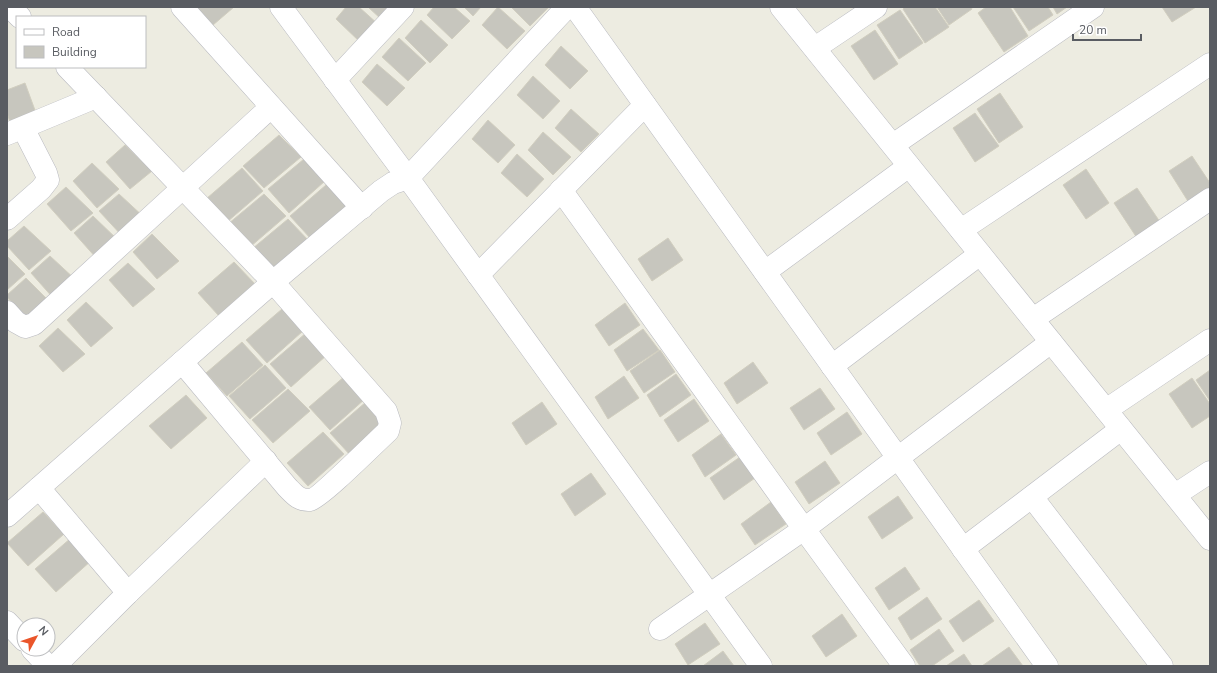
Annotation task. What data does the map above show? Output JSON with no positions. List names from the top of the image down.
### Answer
{
  "legend": ["Road", "Building"],
  "scale_bar": "20 m",
  "north": "top right"
}
